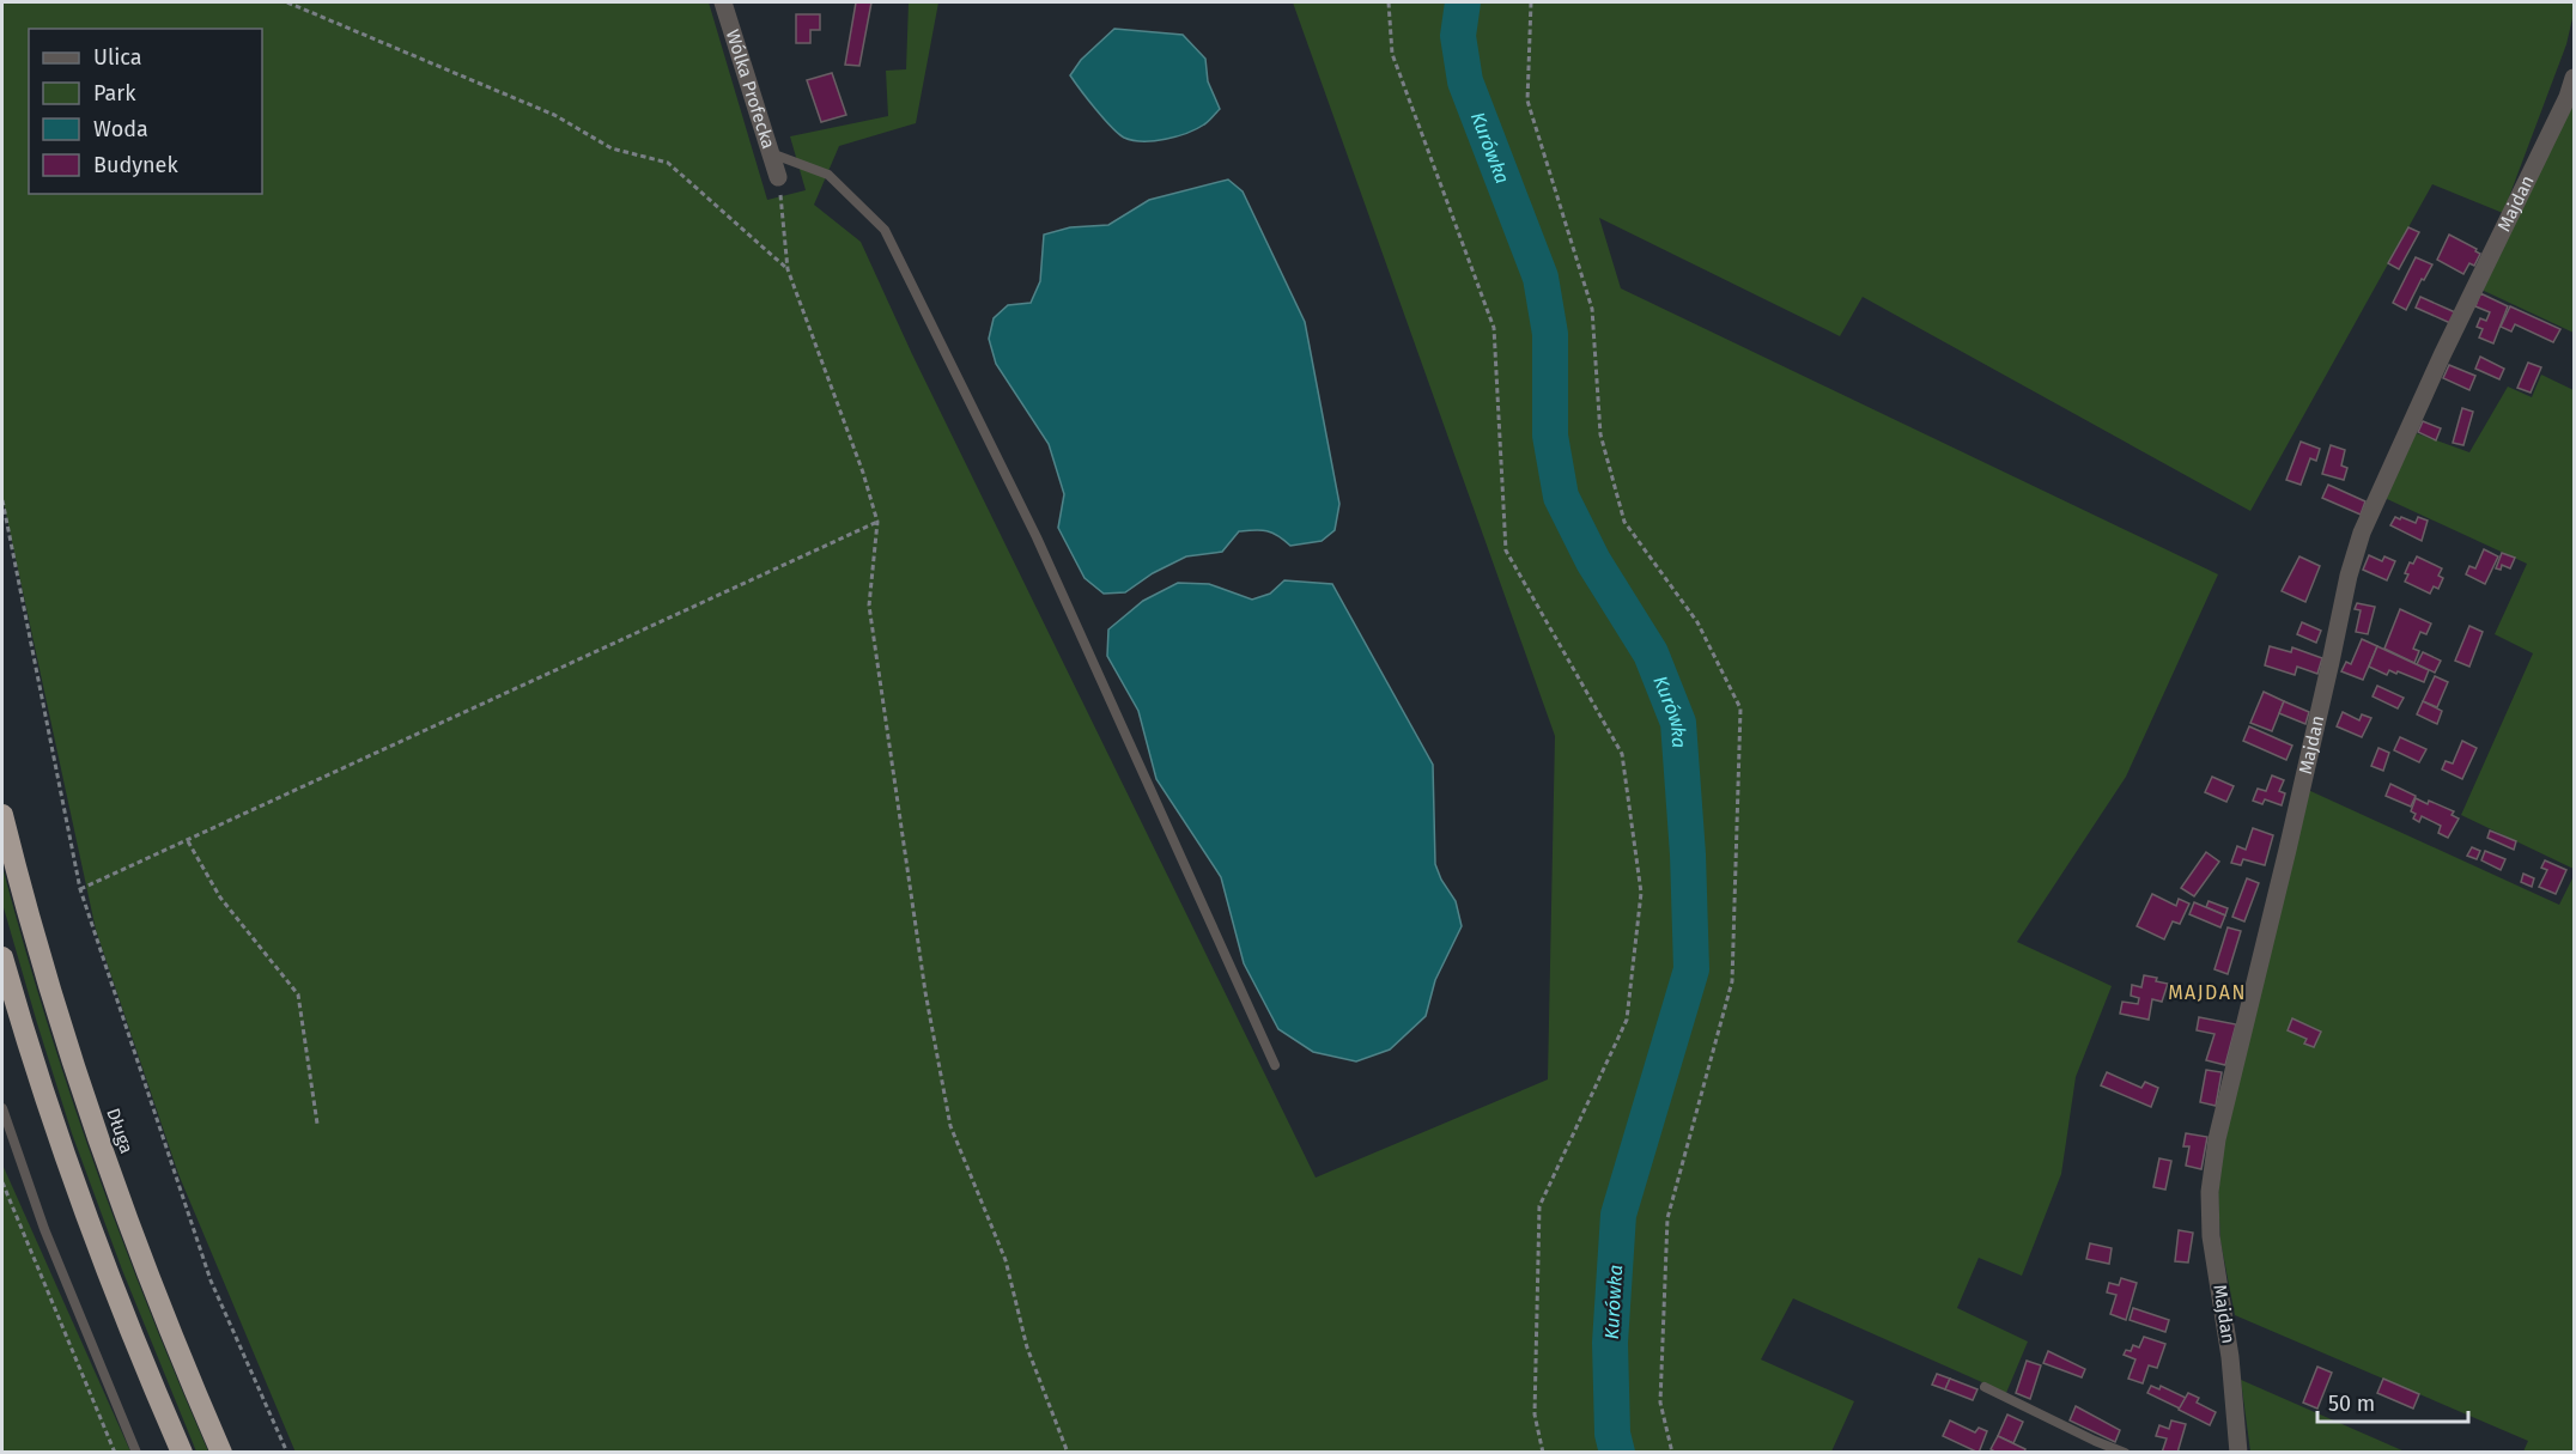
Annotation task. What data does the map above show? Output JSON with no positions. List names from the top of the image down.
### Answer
{
  "streets": {
    "highway": ["Długa"],
    "street": ["Wólka Profecka", "Majdan"]
  },
  "districts": ["MAJDAN"],
  "water": ["Kurówka"],
  "legend": [
    "Ulica",
    "Park",
    "Woda",
    "Budynek"
  ],
  "scale_bar": "50 m"
}
